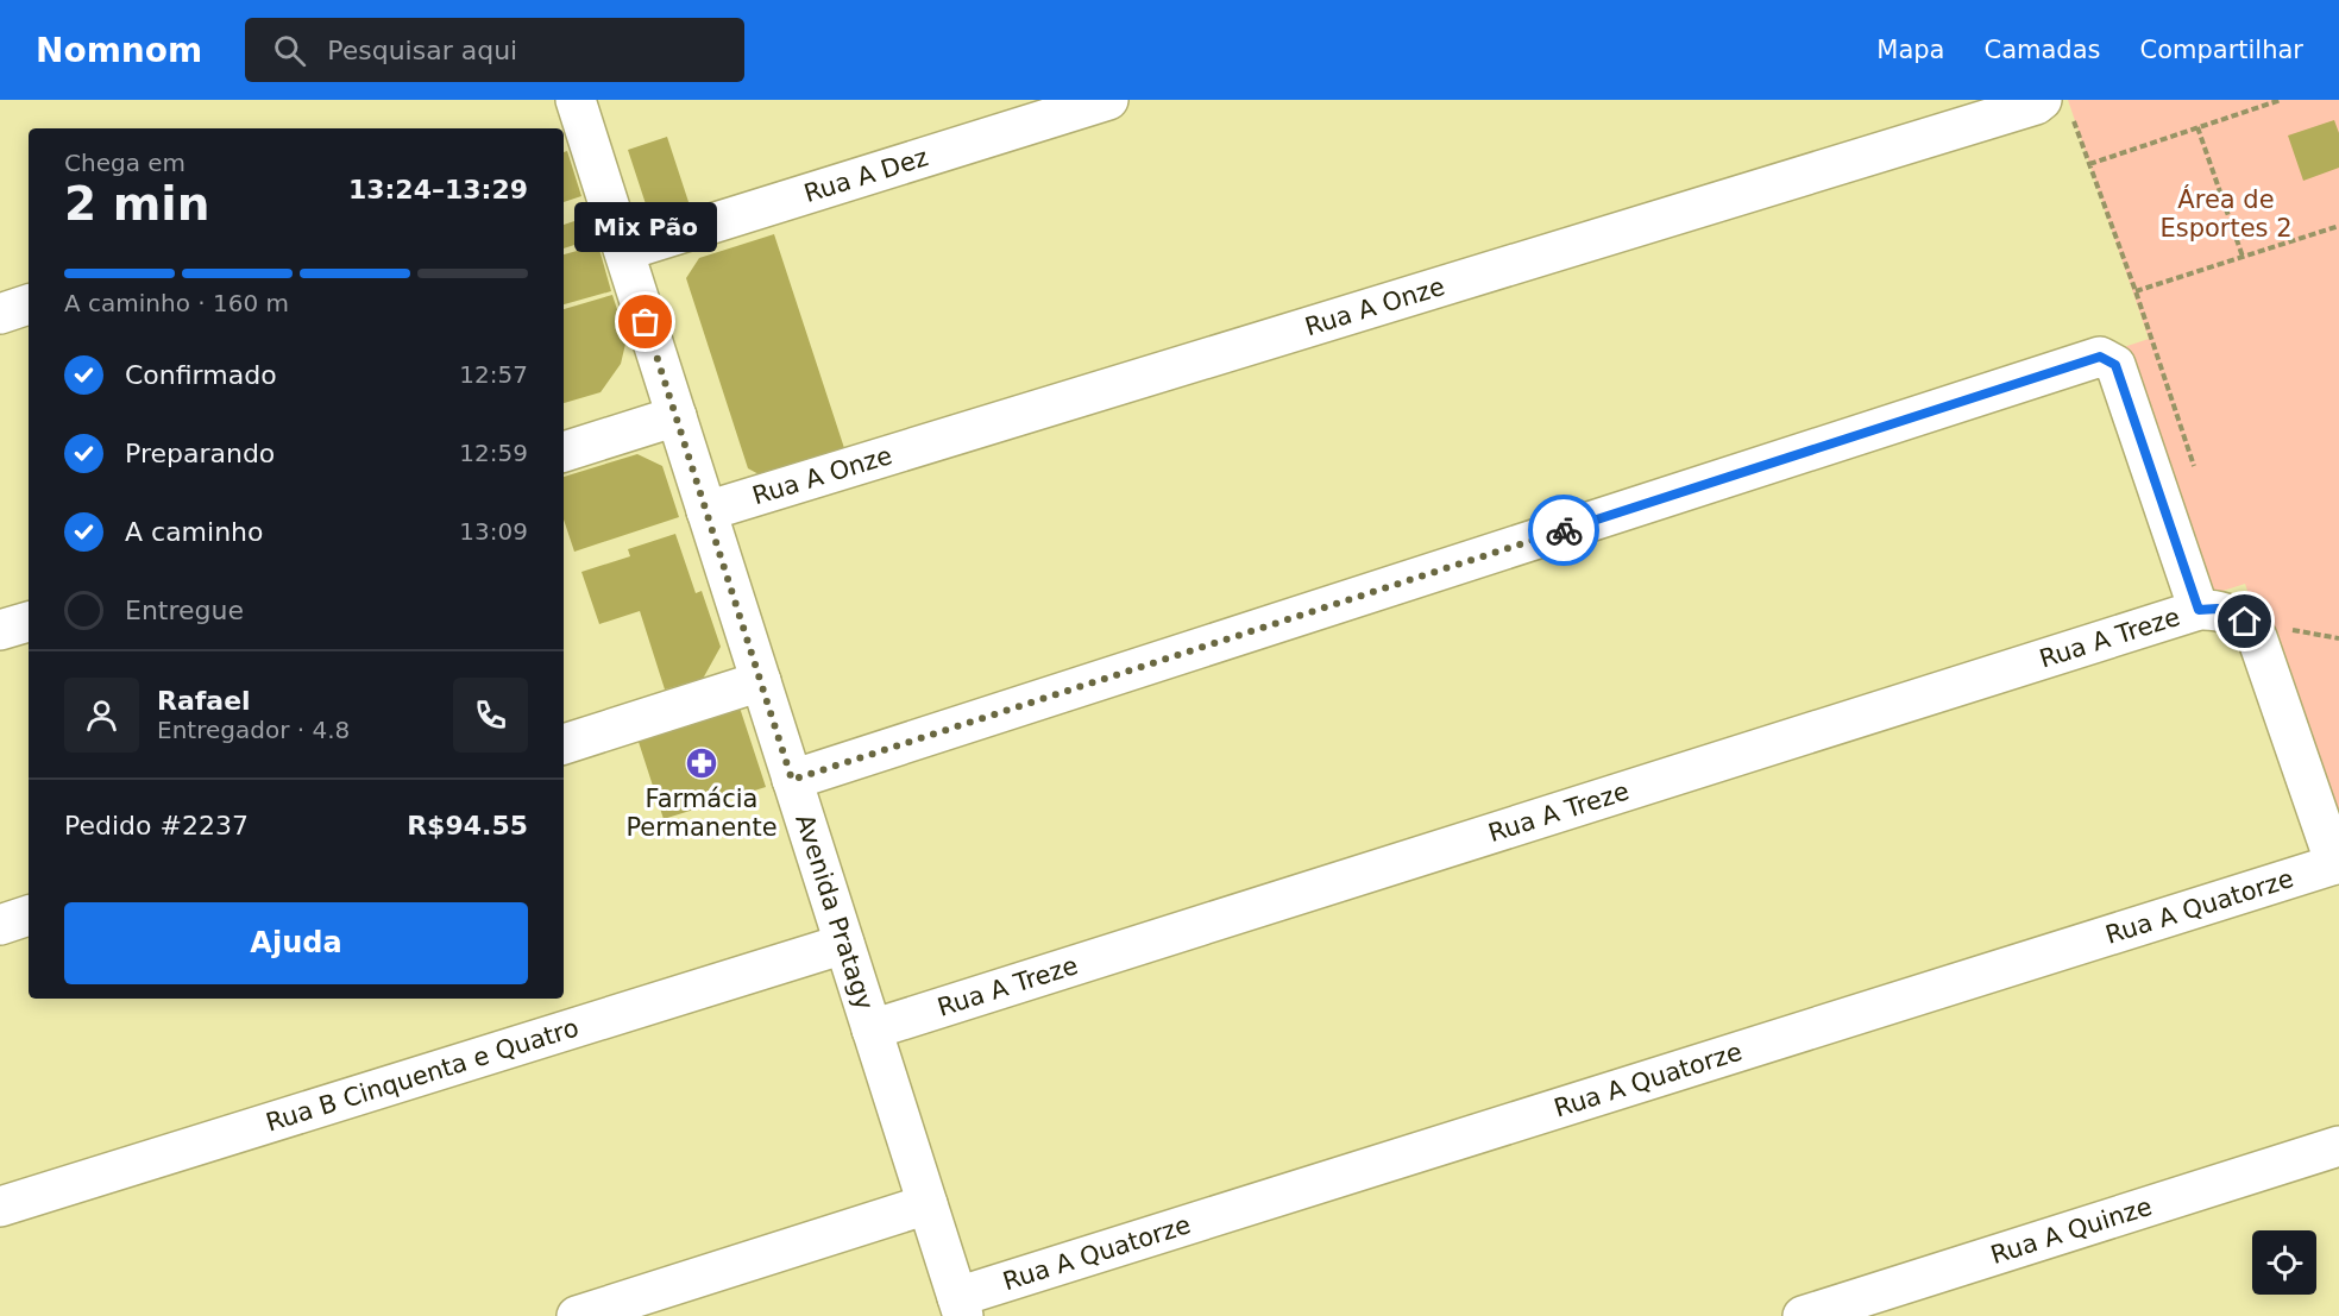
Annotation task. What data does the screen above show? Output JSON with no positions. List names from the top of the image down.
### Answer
{
  "streets": {
    "street": [
      "Rua A Dez",
      "Rua A Onze",
      "Rua A Treze",
      "Rua A Quatorze",
      "Avenida Pratagy",
      "Rua B Cinquenta e Quatro",
      "Rua A Quinze"
    ]
  },
  "crossings": [
    ["Rua A Dez", "Avenida Pratagy"],
    ["Rua A Onze", "Avenida Pratagy"],
    ["Rua A Treze", "Avenida Pratagy"],
    ["Rua A Quatorze", "Avenida Pratagy"],
    ["Avenida Pratagy", "Rua B Cinquenta e Quatro"]
  ],
  "parks": ["Área de Esportes 2"],
  "places": {
    "other": ["Mix Pão"],
    "pharmacy": ["Farmácia Permanente"]
  },
  "page": {
    "header": "Nomnom",
    "search": "Pesquisar aqui",
    "nav": ["Mapa", "Camadas", "Compartilhar"],
    "heading": ["2 min", "Chega em", "13:24–13:29"],
    "panel": [
      "Rafael",
      "Entregador · 4.8",
      "Pedido #2237",
      "R$94.55"
    ],
    "bubble": "Mix Pão",
    "bar": "A caminho · 160 m",
    "list": [
      ["Confirmado", "12:57"],
      ["Preparando", "12:59"],
      ["A caminho", "13:09"],
      "Entregue"
    ],
    "buttons": "Ajuda"
  }
}
